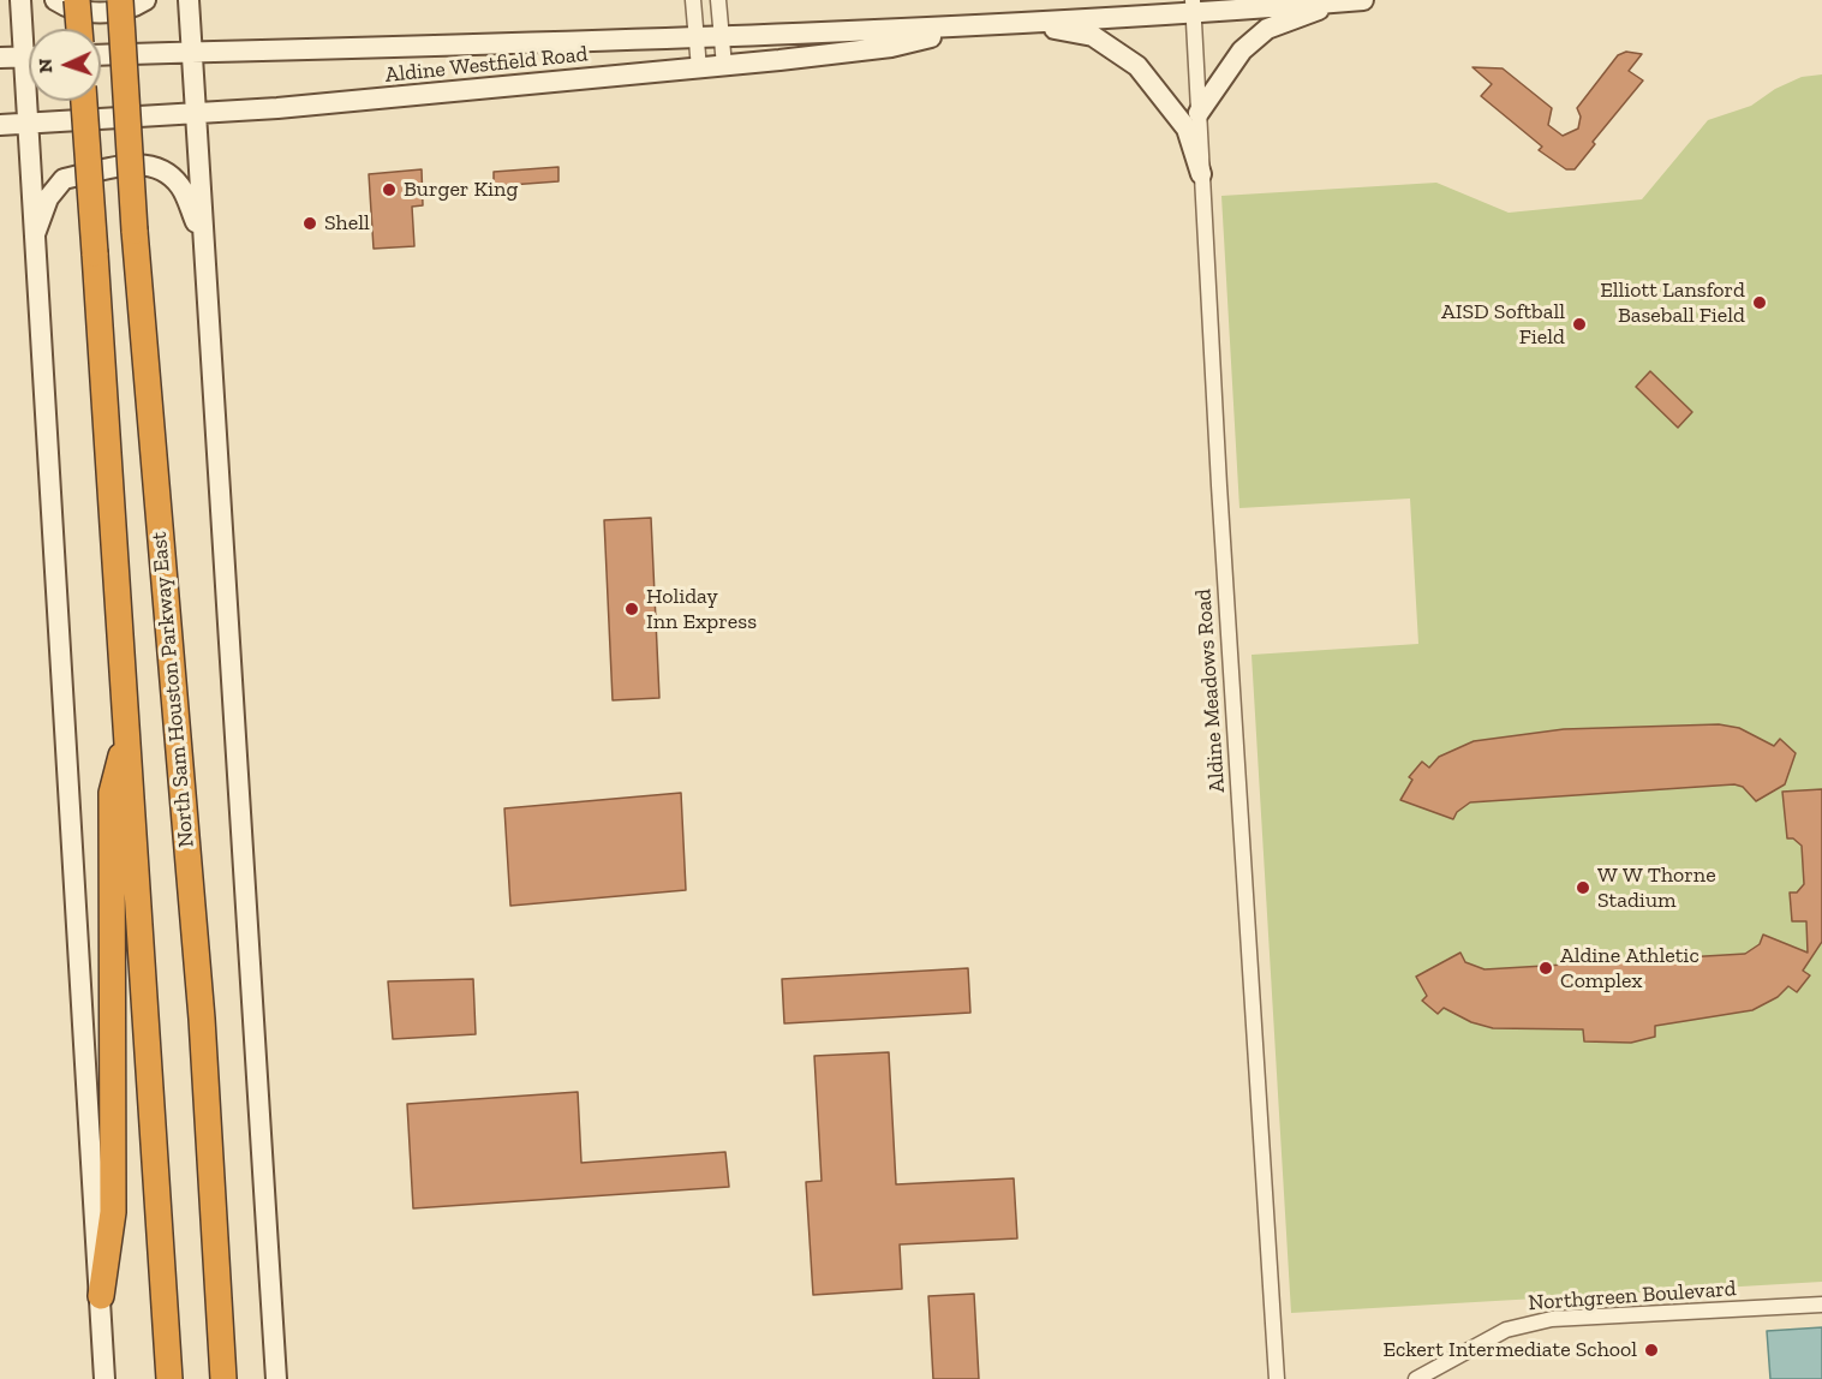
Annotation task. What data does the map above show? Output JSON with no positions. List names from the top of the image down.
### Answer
{
  "streets": {
    "highway": ["North Sam Houston Parkway East"],
    "main road": ["Aldine Westfield Road"],
    "street": ["Aldine Meadows Road", "Northgreen Boulevard"]
  },
  "crossings": [
    ["Aldine Westfield Road", "Aldine Meadows Road"]
  ],
  "places": [
    "Burger King",
    "Shell",
    "Elliott Lansford Baseball Field",
    "AISD Softball Field",
    "Holiday Inn Express",
    "W W Thorne Stadium",
    "Aldine Athletic Complex",
    "Eckert Intermediate School"
  ],
  "north": "left"
}
